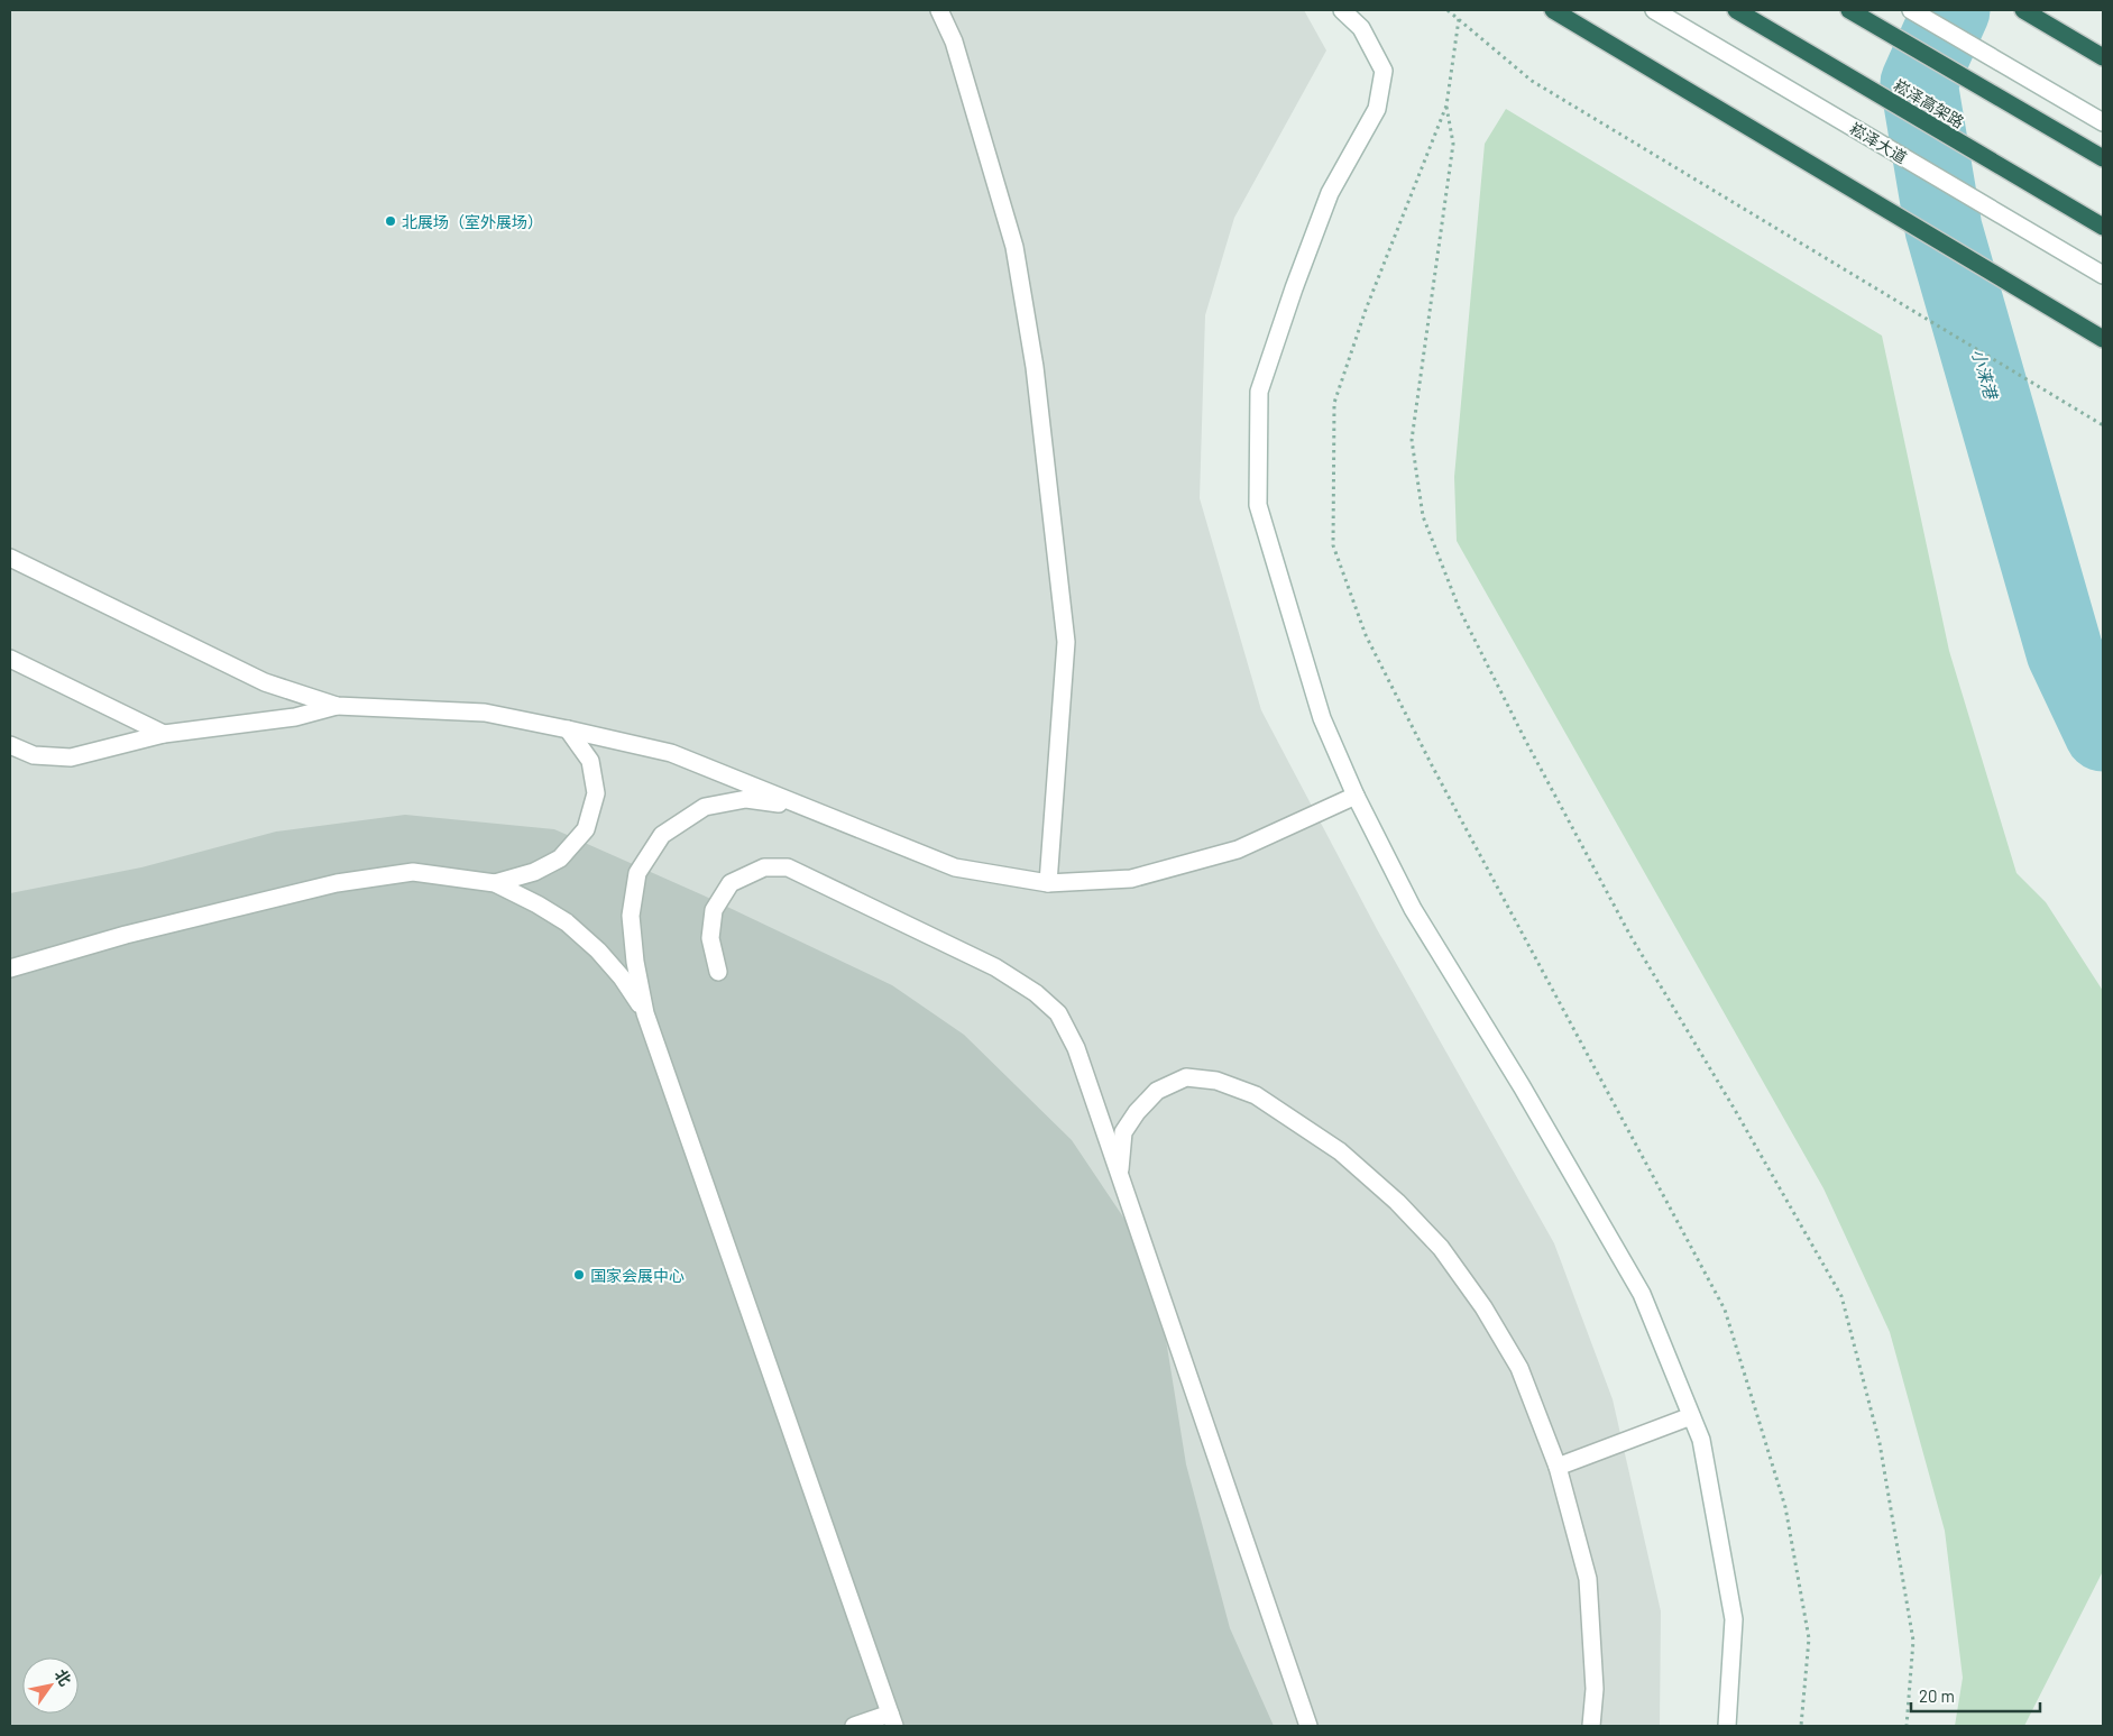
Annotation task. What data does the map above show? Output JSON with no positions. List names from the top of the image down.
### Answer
{
  "streets": {
    "highway": ["崧泽高架路"],
    "street": ["崧泽大道"]
  },
  "water": ["小涞港"],
  "places": ["北展场（室外展场）", "国家会展中心"],
  "scale_bar": "20 m",
  "north": "top right"
}
